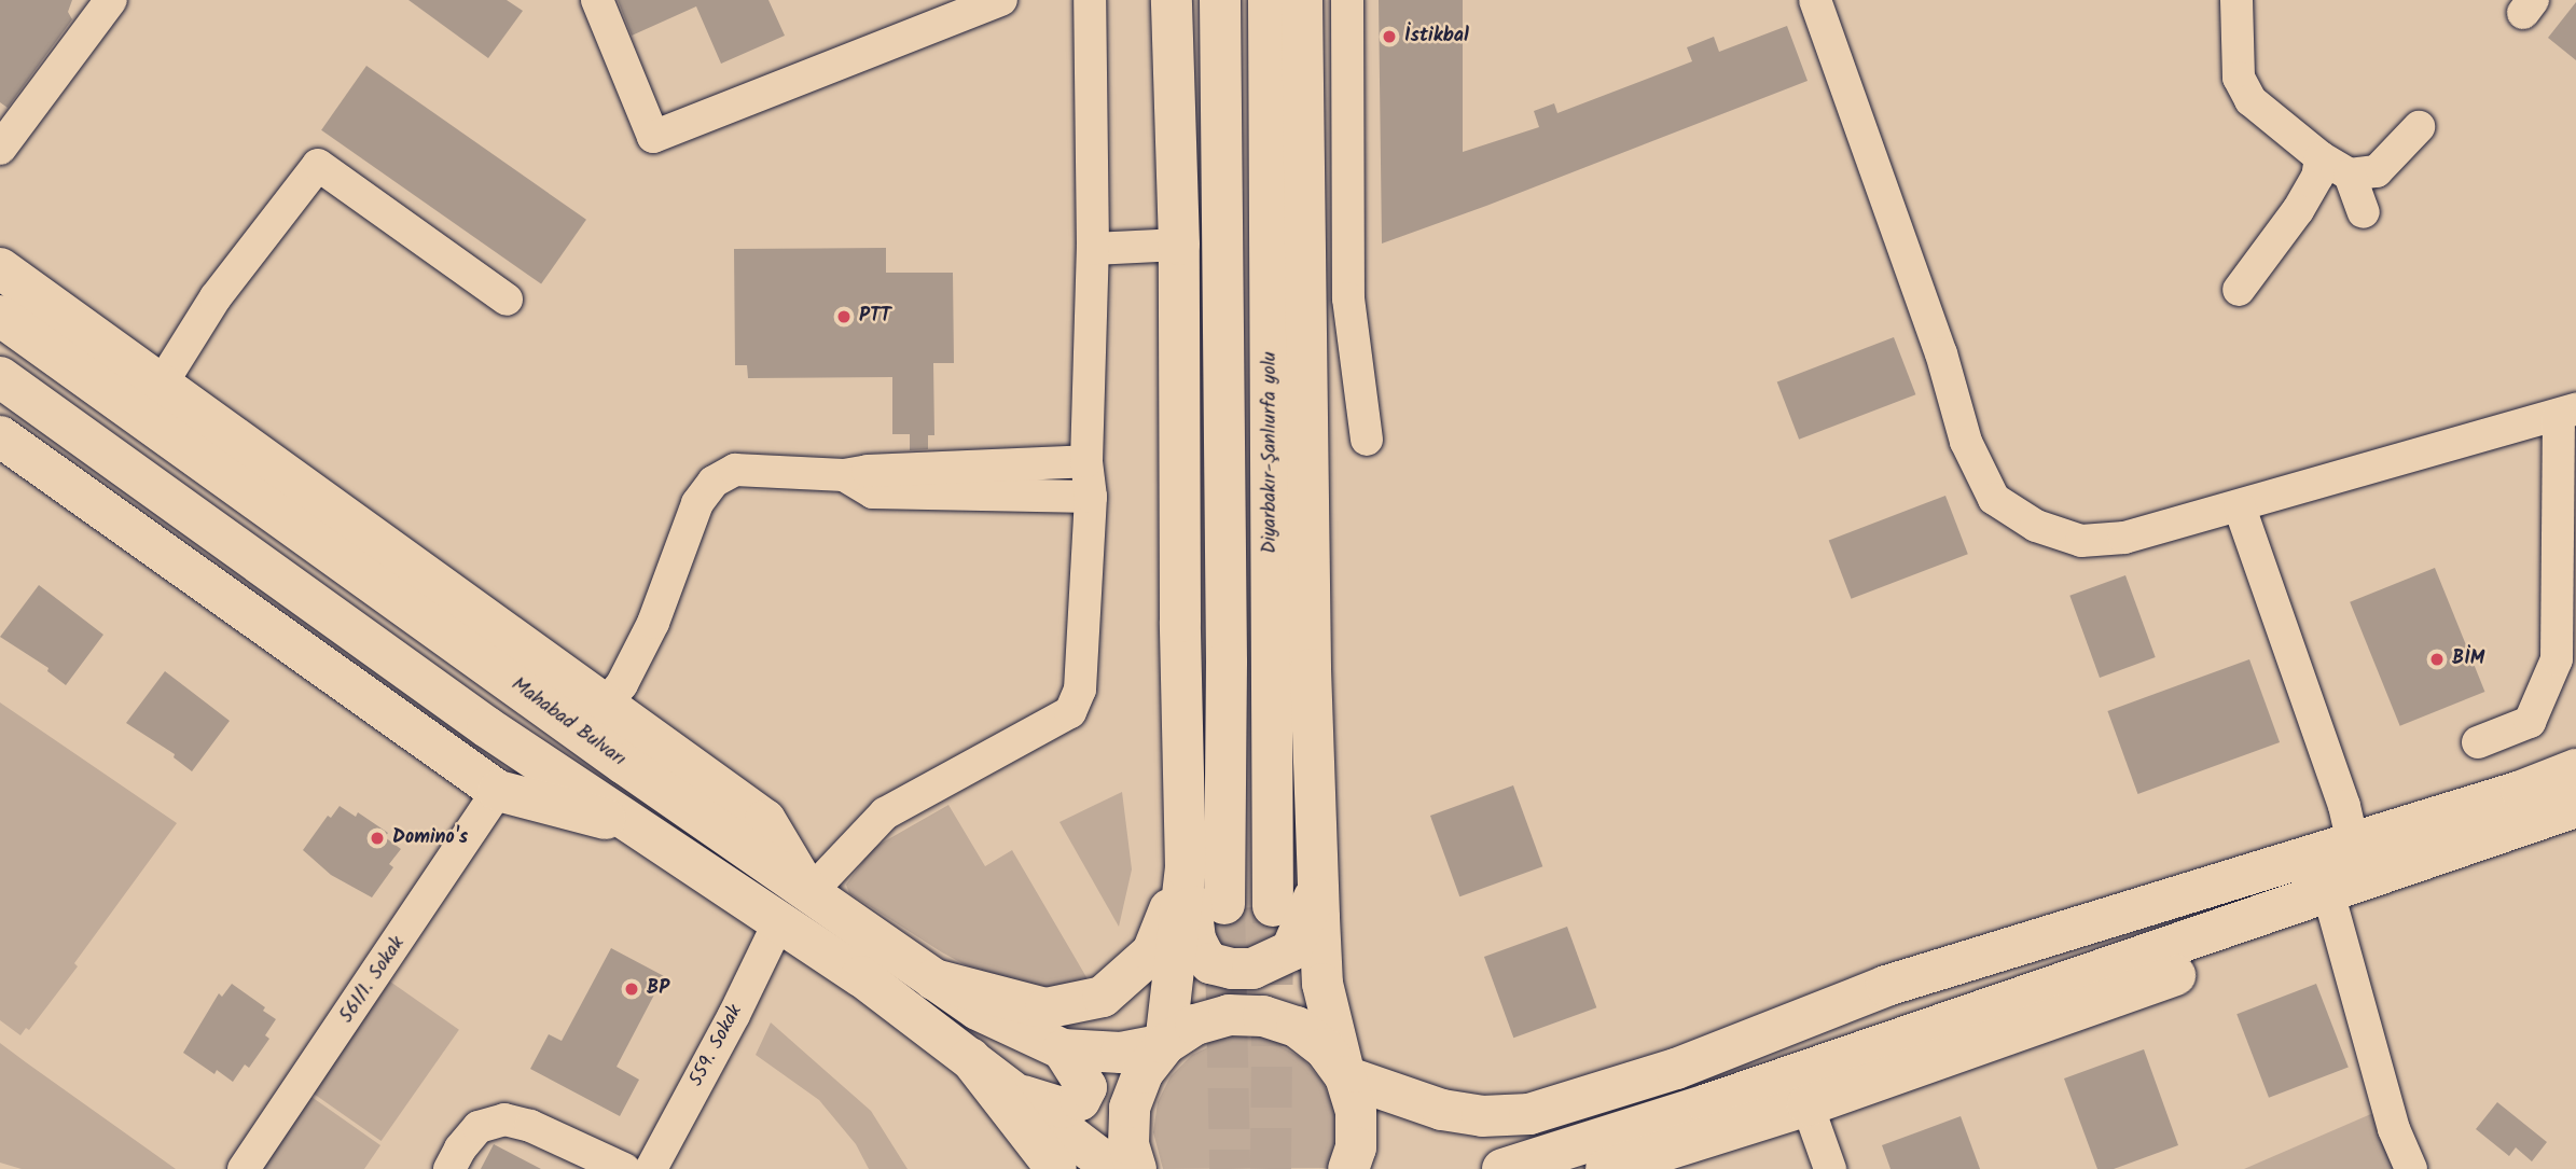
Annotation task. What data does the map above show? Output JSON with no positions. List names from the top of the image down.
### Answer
{
  "streets": {
    "main road": ["Diyarbakır-Şanlıurfa yolu", "Mahabad Bulvarı"],
    "street": ["561/1. Sokak", "559. Sokak"]
  },
  "places": [
    "İstikbal",
    "PTT",
    "BİM",
    "Domino's",
    "BP"
  ]
}
